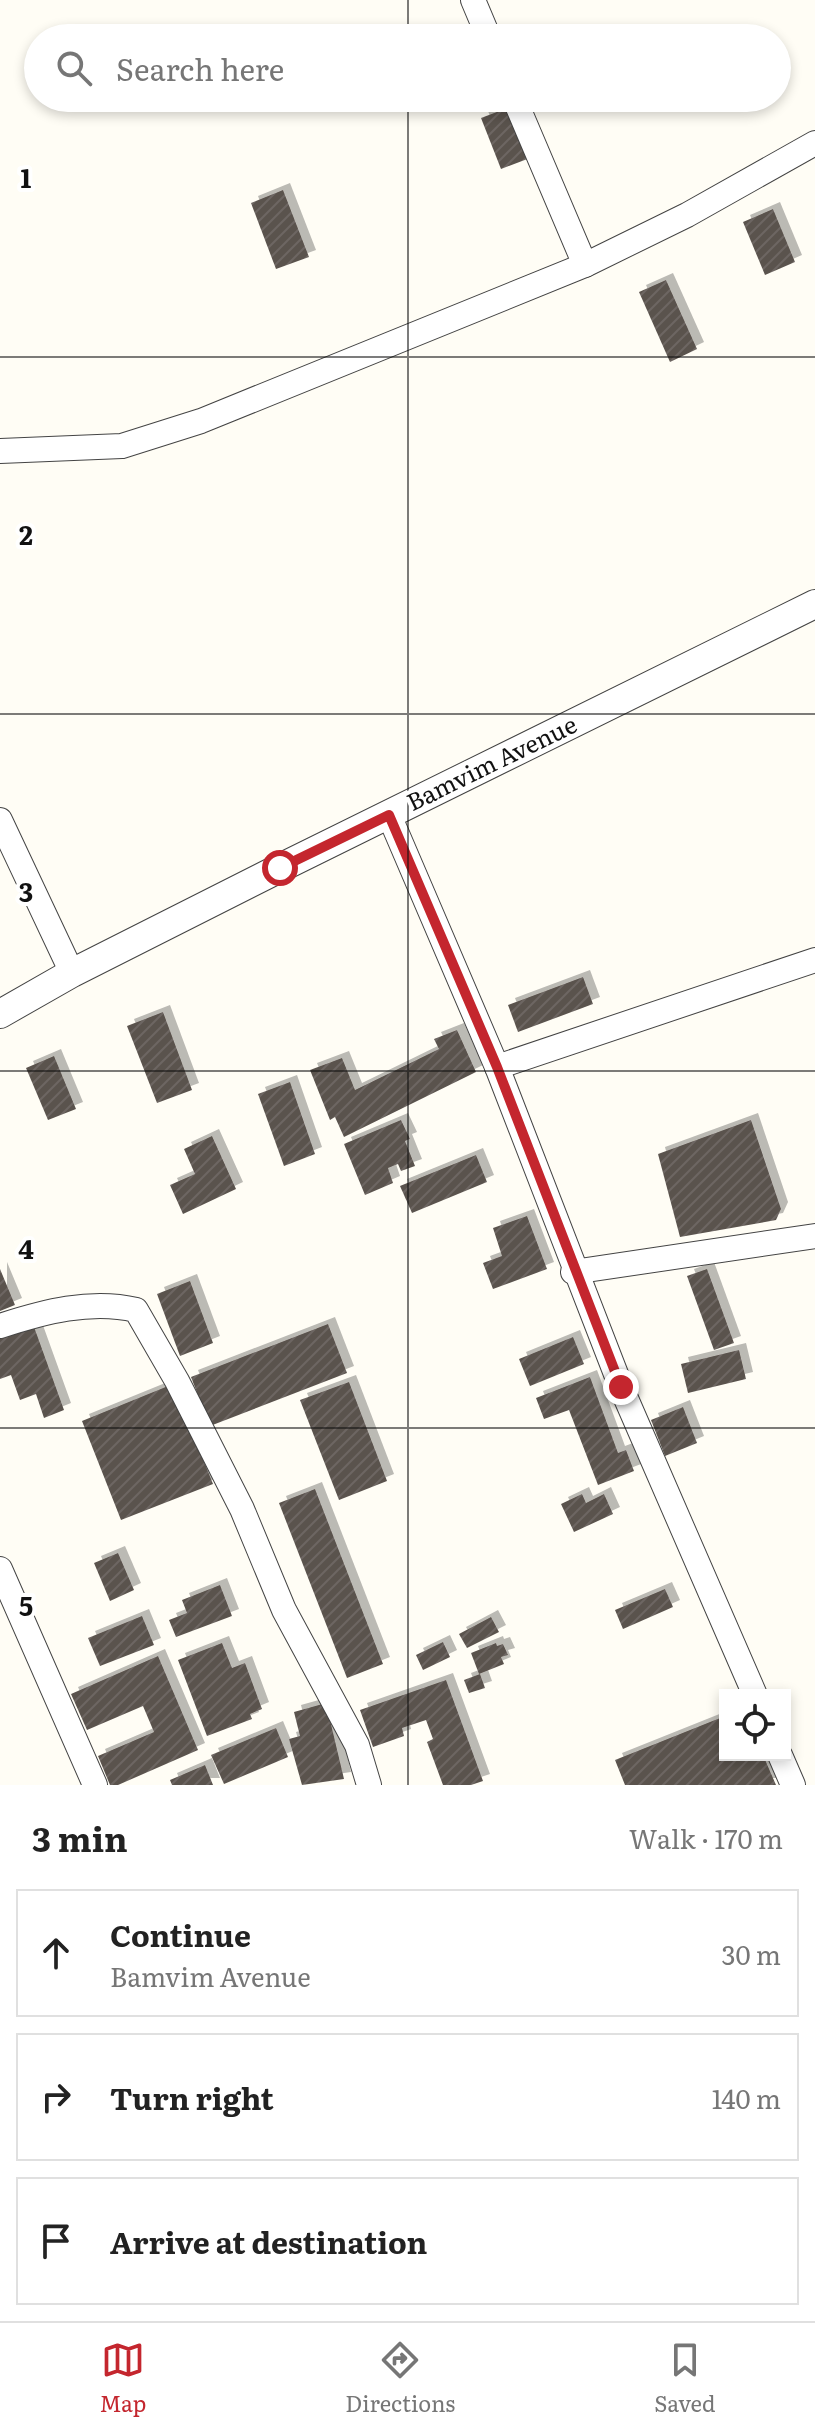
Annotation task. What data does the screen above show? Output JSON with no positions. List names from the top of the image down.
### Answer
{
  "streets": {
    "street": ["Bamvim Avenue"]
  },
  "page": {
    "search": "Search here",
    "heading": ["3 min", "Walk · 170 m"],
    "list": [
      ["Continue", "Bamvim Avenue", "30 m"],
      ["Turn right", "140 m"],
      "Arrive at destination"
    ],
    "nav": ["Map", "Directions", "Saved"]
  },
  "grid": {
    "rows": [
      "1",
      "2",
      "3",
      "4",
      "5"
    ]
  }
}
